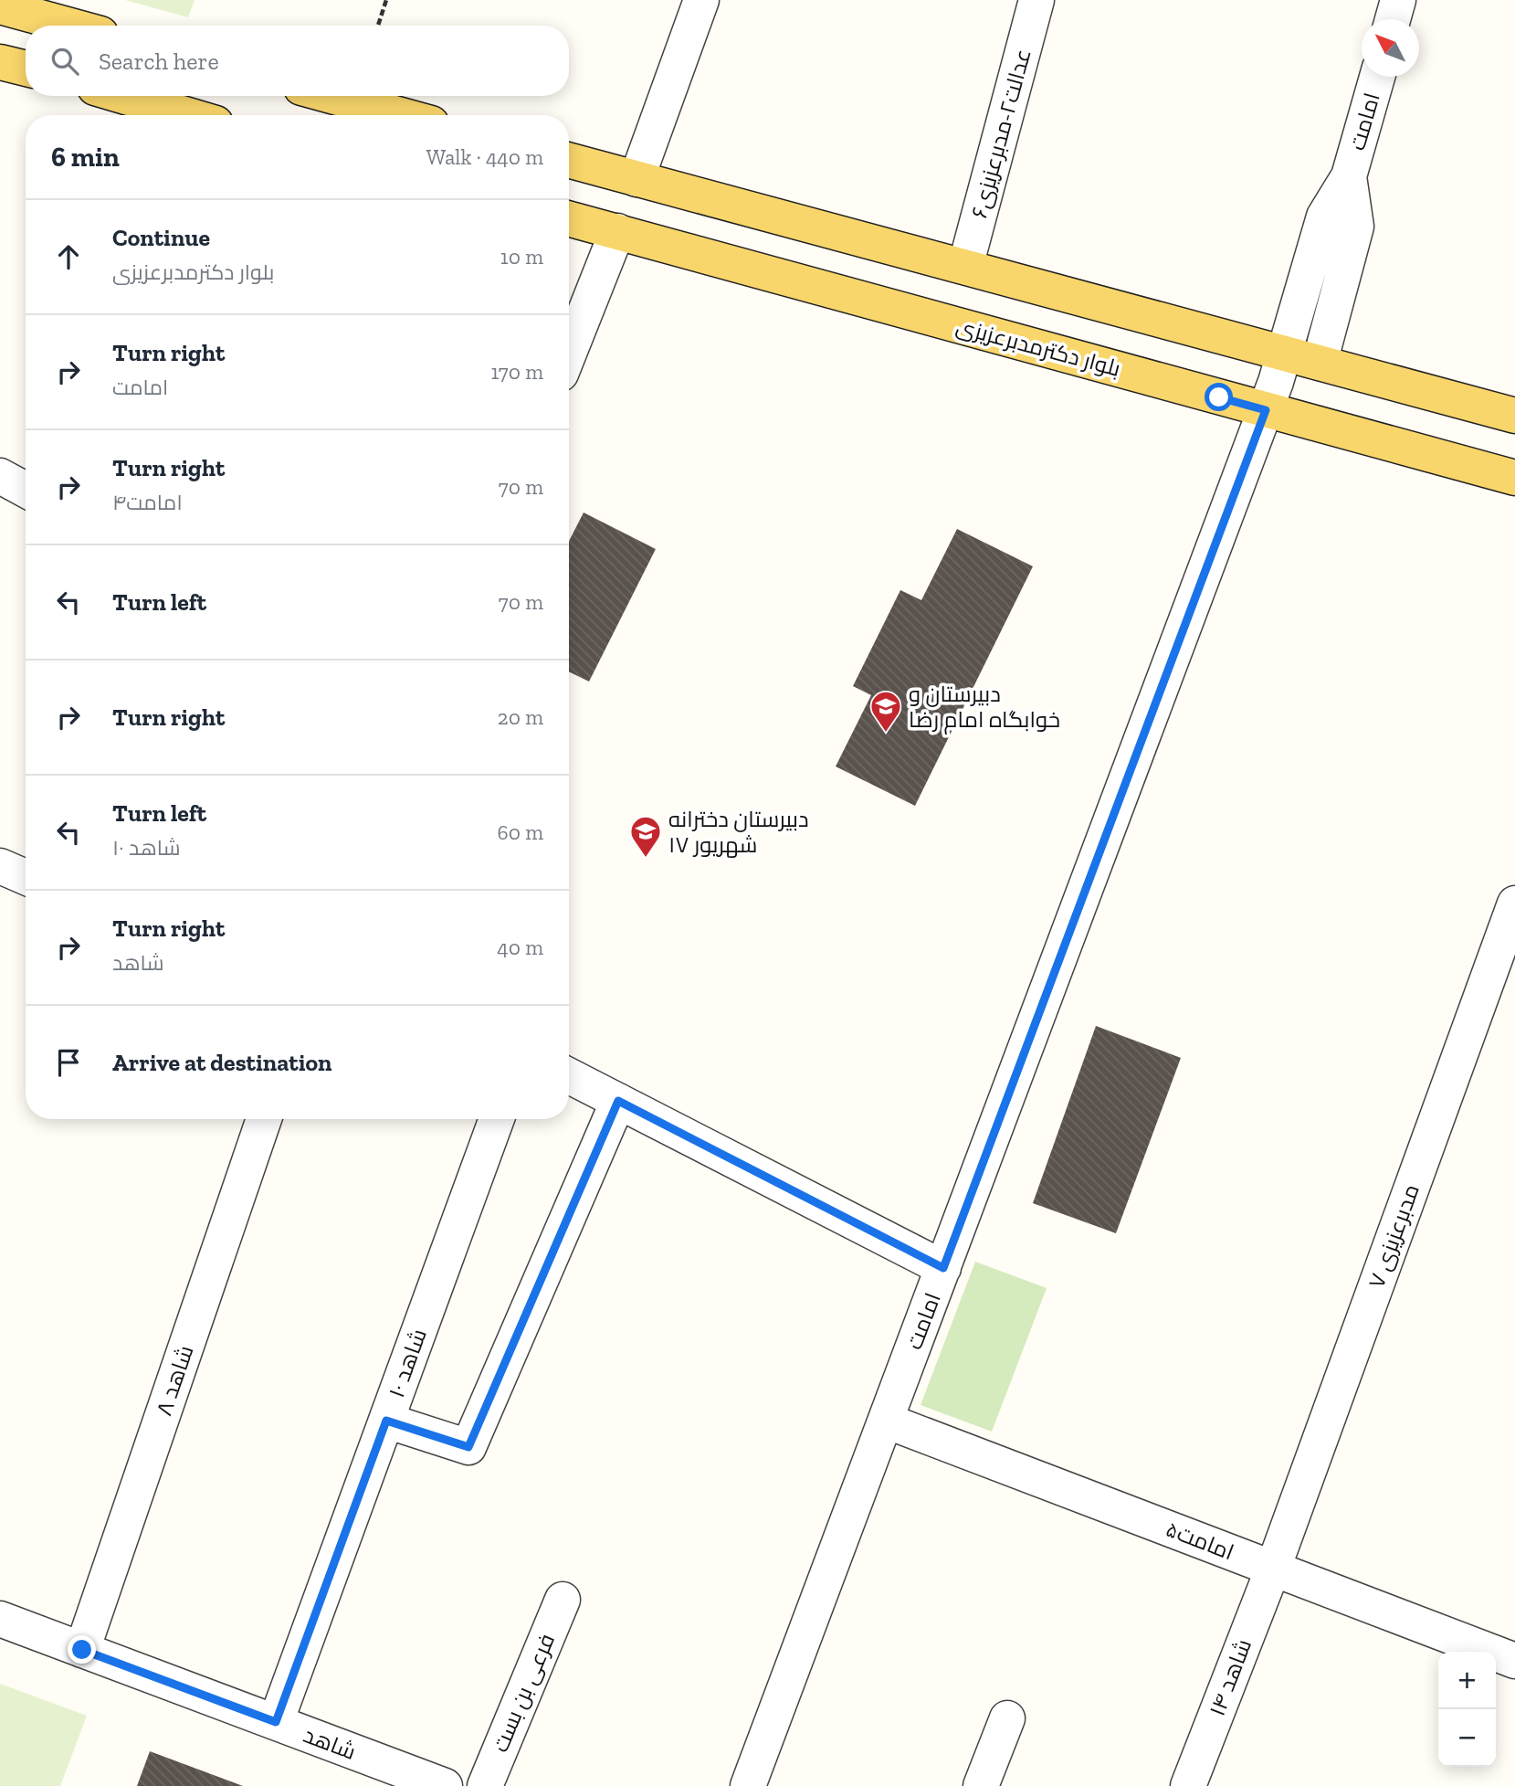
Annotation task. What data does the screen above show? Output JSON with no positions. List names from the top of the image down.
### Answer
{
  "streets": {
    "main road": ["بلوار دکترمدبرعزیزی"],
    "street": [
      "امامت",
      "عدالت۲-مدبرعزیزی۶",
      "مدبرعزیزی ۷",
      "شاهد ۱۰",
      "شاهد ۸",
      "امامت۵",
      "شاهد ۱۴",
      "فرعی بن بست",
      "شاهد"
    ]
  },
  "crossings": [
    ["امامت", "بلوار دکترمدبرعزیزی"],
    ["امامت", "امامت۵"],
    ["مدبرعزیزی ۷", "امامت۵"],
    ["مدبرعزیزی ۷", "شاهد ۱۴"],
    ["شاهد ۱۰", "شاهد"],
    ["شاهد ۸", "شاهد"],
    ["امامت۵", "شاهد ۱۴"]
  ],
  "places": {
    "school or university": ["دبیرستان و خوابگاه امام رضا", "دبیرستان دخترانه ۱۷ شهریور"]
  },
  "north": "top left",
  "page": {
    "search": "Search here",
    "heading": ["6 min", "Walk · 440 m"],
    "list": [
      ["Continue", "بلوار دکترمدبرعزیزی", "10 m"],
      ["Turn right", "امامت", "170 m"],
      ["Turn right", "امامت۴", "70 m"],
      ["Turn left", "70 m"],
      ["Turn right", "20 m"],
      ["Turn left", "شاهد ۱۰", "60 m"],
      ["Turn right", "شاهد", "40 m"],
      "Arrive at destination"
    ],
    "map_buttons": ["+", "−"]
  }
}
